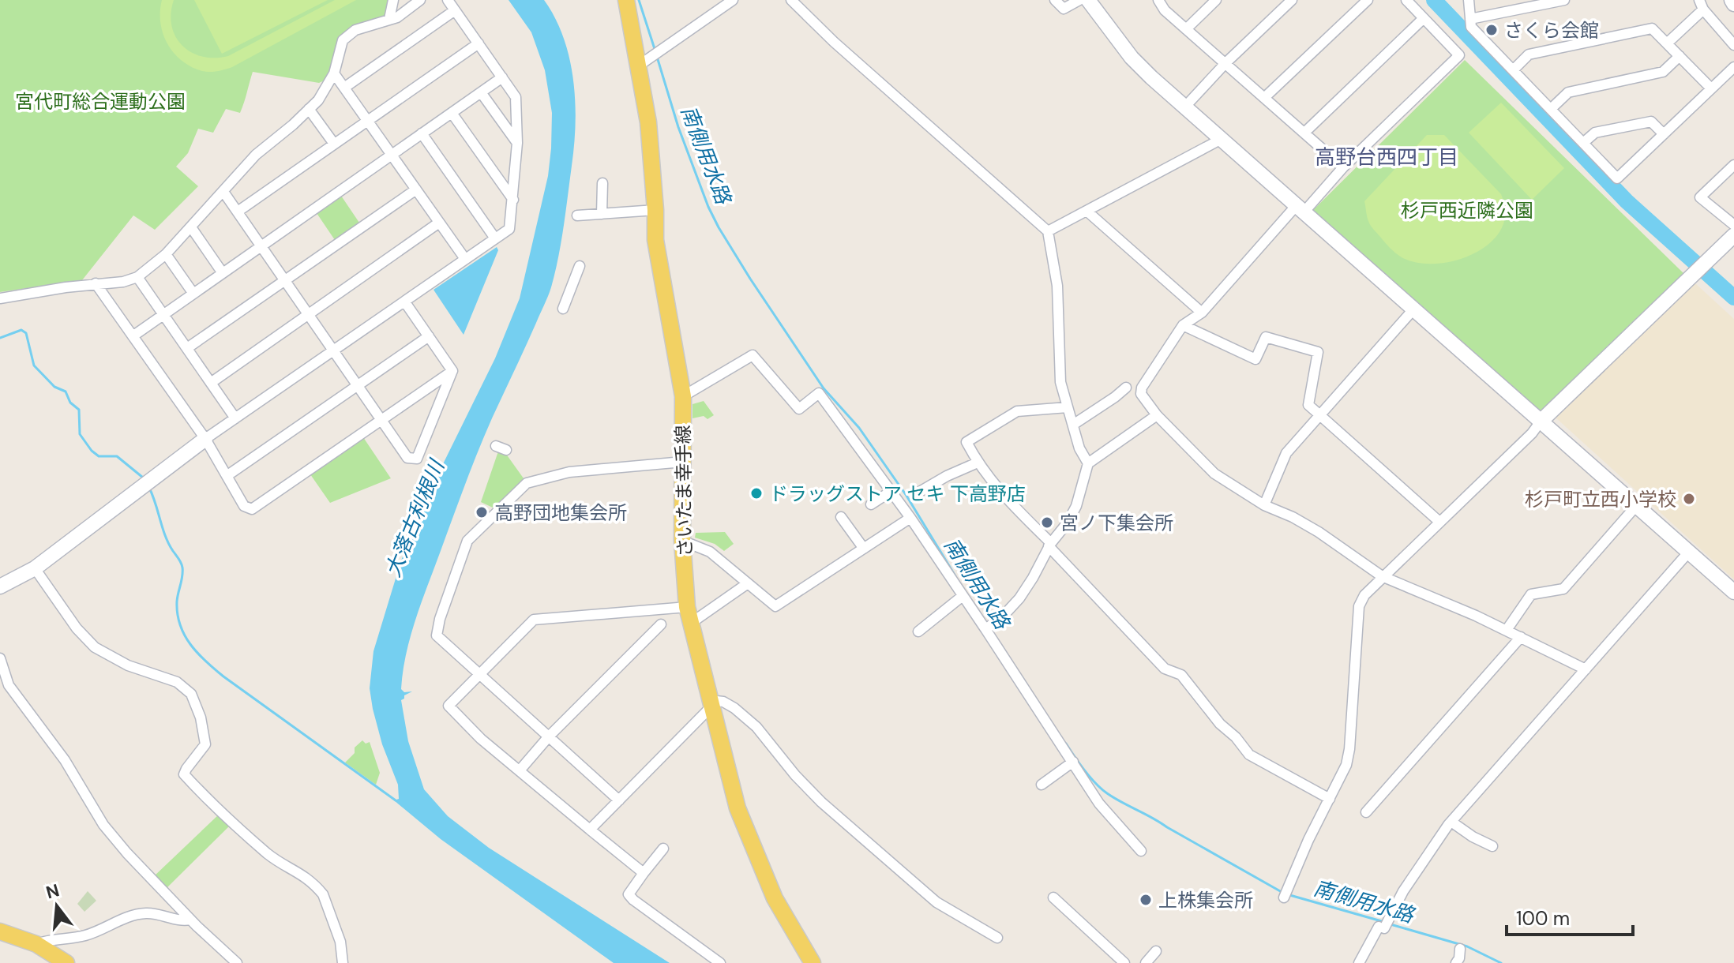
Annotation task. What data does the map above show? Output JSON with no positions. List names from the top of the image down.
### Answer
{
  "streets": {
    "main road": ["さいたま幸手線"]
  },
  "districts": ["高野台西四丁目"],
  "water": ["南側用水路", "大落古利根川"],
  "parks": ["宮代町総合運動公園", "杉戸西近隣公園"],
  "places": [
    "さくら会館",
    "ドラッグストア セキ 下高野店",
    "杉戸町立西小学校",
    "高野団地集会所",
    "宮ノ下集会所",
    "上株集会所"
  ],
  "scale_bar": "100 m",
  "north": "top"
}
